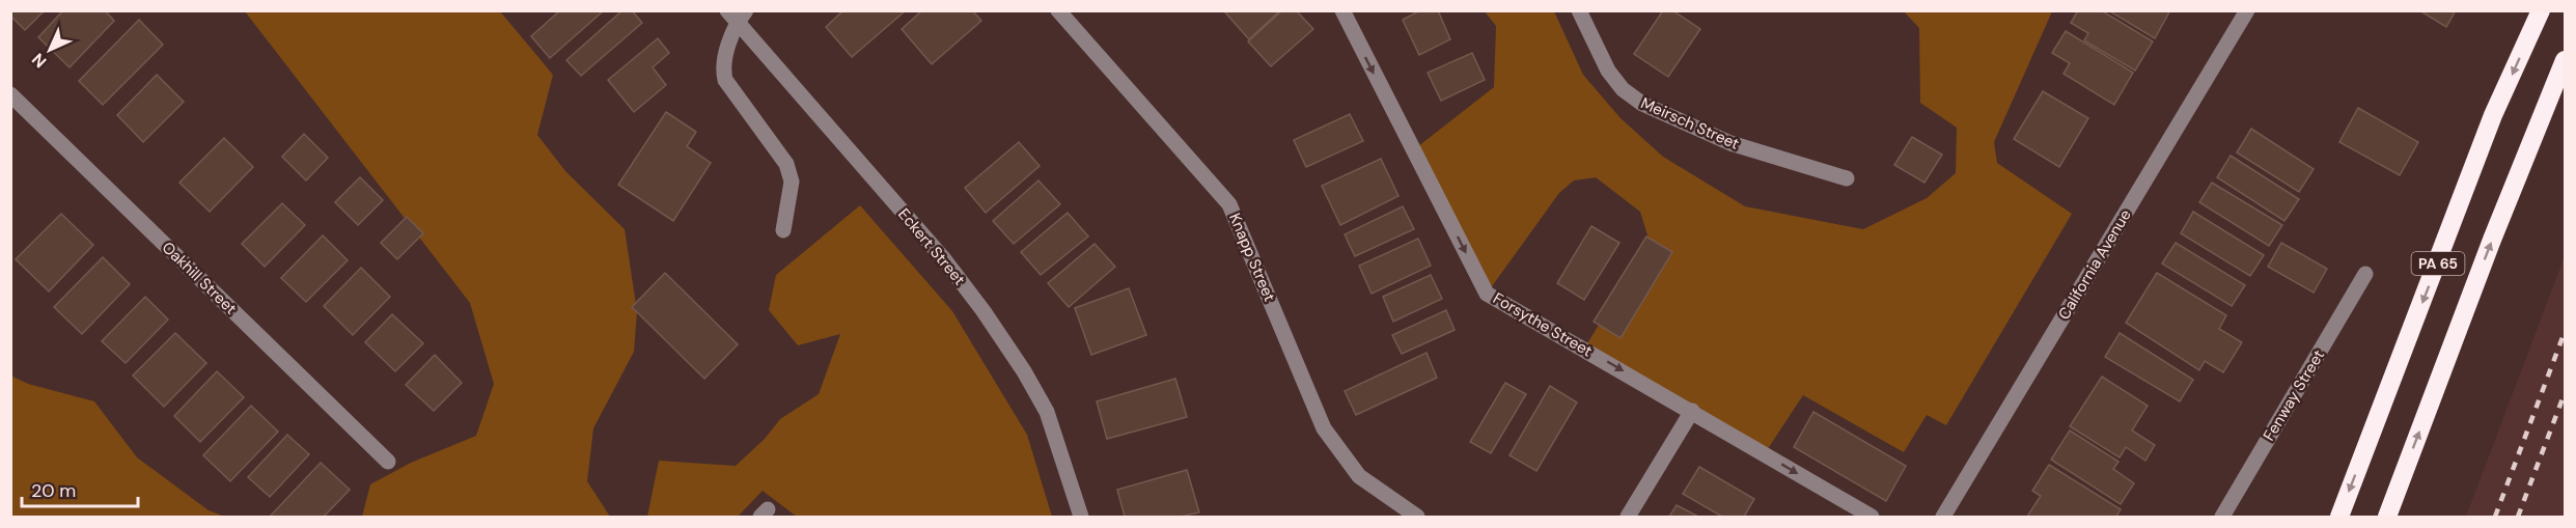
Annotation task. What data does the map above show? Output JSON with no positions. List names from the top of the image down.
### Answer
{
  "streets": {
    "highway": ["PA 65"],
    "street": [
      "Meirsch Street",
      "Eckert Street",
      "Knapp Street",
      "California Avenue",
      "Oakhill Street",
      "Forsythe Street",
      "Fenway Street"
    ]
  },
  "one_way": ["Forsythe Street"],
  "scale_bar": "20 m",
  "north": "bottom left"
}
